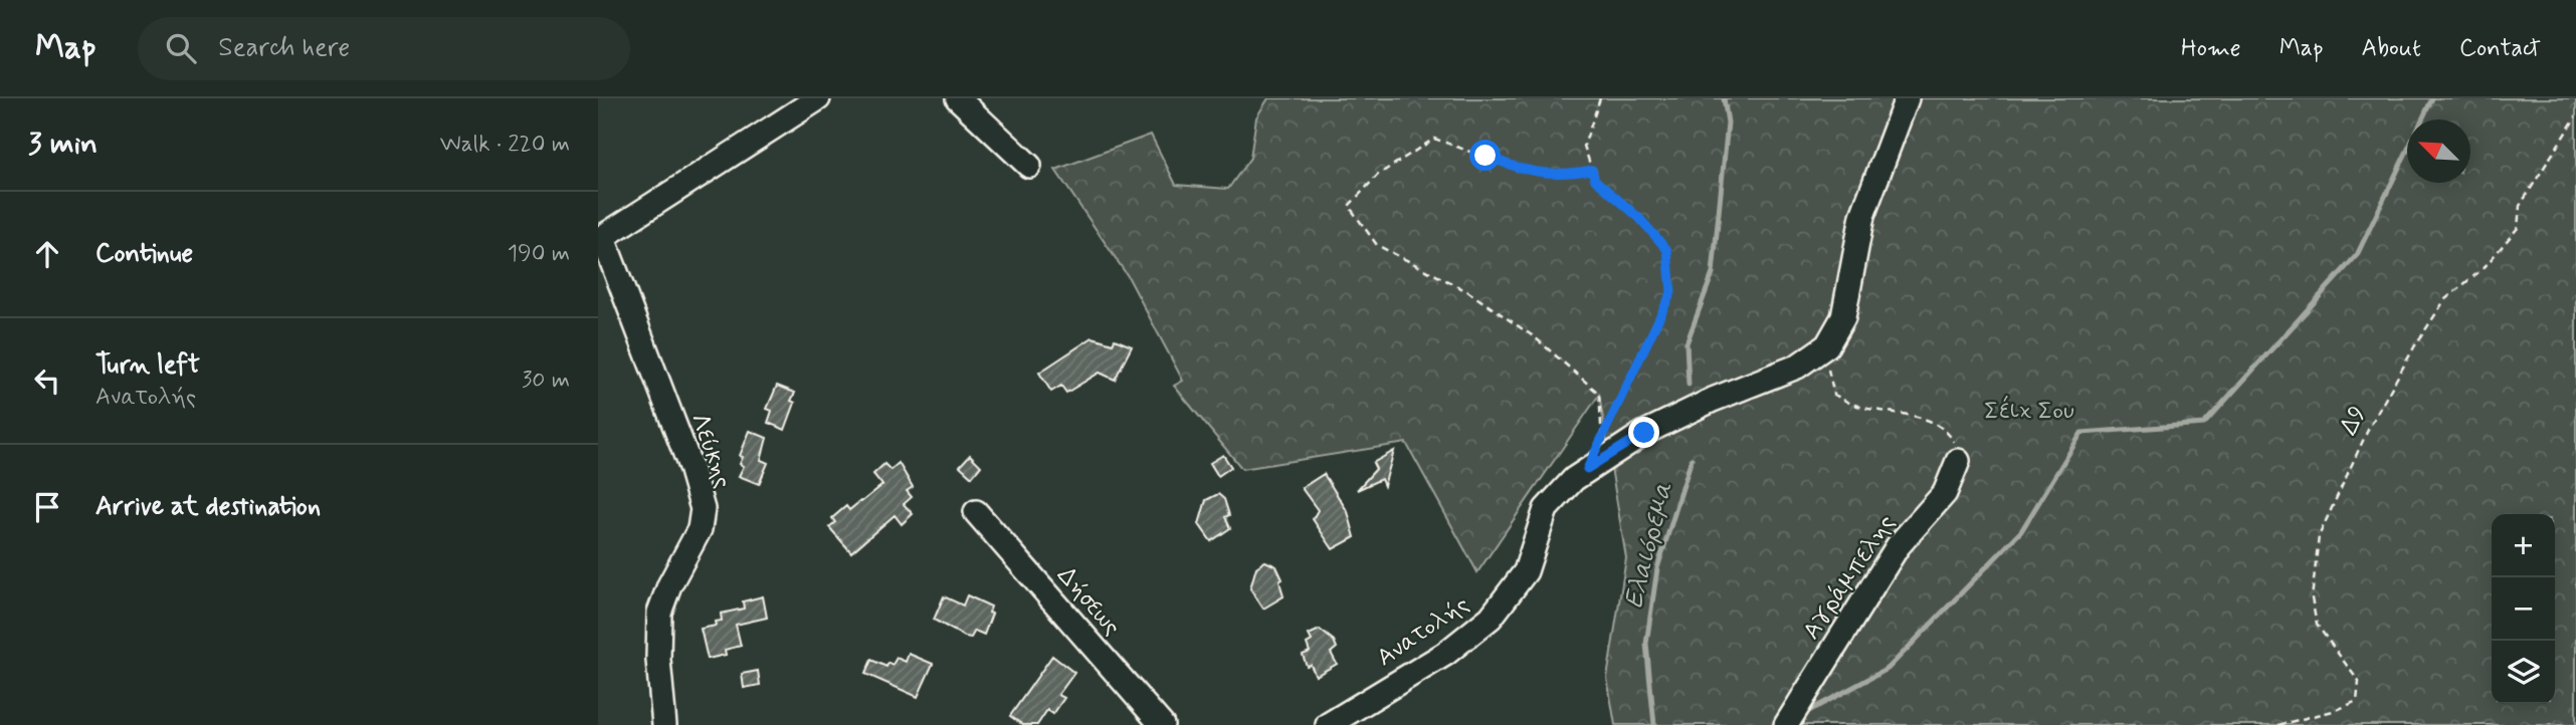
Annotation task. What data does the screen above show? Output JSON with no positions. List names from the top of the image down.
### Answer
{
  "streets": {
    "street": [
      "Λεύκης",
      "Αγράμπελης",
      "Δήσεως",
      "Ανατολής"
    ],
    "path": ["Δ9"]
  },
  "water": ["Ελαιόρεμα"],
  "parks": ["Σέιχ Σου"],
  "north": "top left",
  "page": {
    "header": "Map",
    "search": "Search here",
    "nav": [
      "Home",
      "Map",
      "About",
      "Contact"
    ],
    "heading": ["3 min", "Walk · 220 m"],
    "list": [
      ["Continue", "190 m"],
      ["Turn left", "Ανατολής", "30 m"],
      "Arrive at destination"
    ],
    "map_buttons": ["+", "−"]
  }
}
